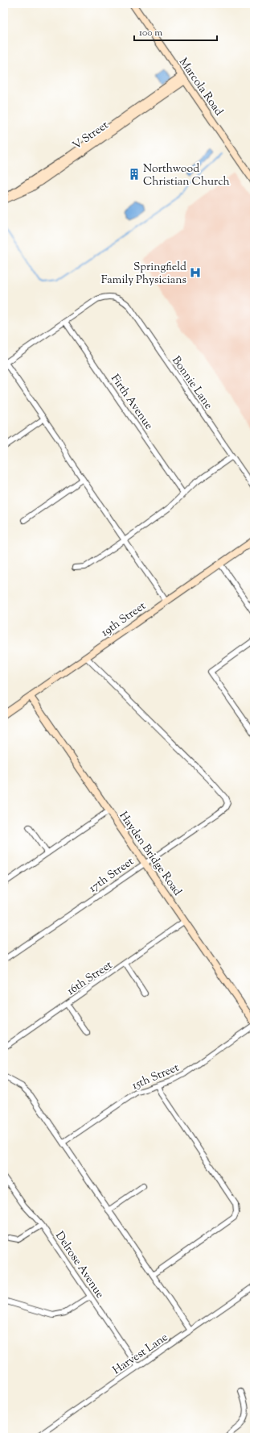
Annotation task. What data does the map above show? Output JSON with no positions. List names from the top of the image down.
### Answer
{
  "streets": {
    "street": [
      "Marcola Road",
      "V Street",
      "Bonnie Lane",
      "Firth Avenue",
      "19th Street",
      "Hayden Bridge Road",
      "17th Street",
      "16th Street",
      "15th Street",
      "Delrose Avenue",
      "Harvest Lane"
    ]
  },
  "crossings": [
    ["Marcola Road", "V Street"],
    ["Bonnie Lane", "Firth Avenue"],
    ["19th Street", "Hayden Bridge Road"],
    ["19th Street", "17th Street"],
    ["Hayden Bridge Road", "17th Street"],
    ["Hayden Bridge Road", "16th Street"],
    ["Hayden Bridge Road", "15th Street"],
    ["Delrose Avenue", "Harvest Lane"]
  ],
  "places": {
    "building": ["Northwood Christian Church"],
    "hospital": ["Springfield Family Physicians"]
  },
  "scale_bar": "100 m"
}
